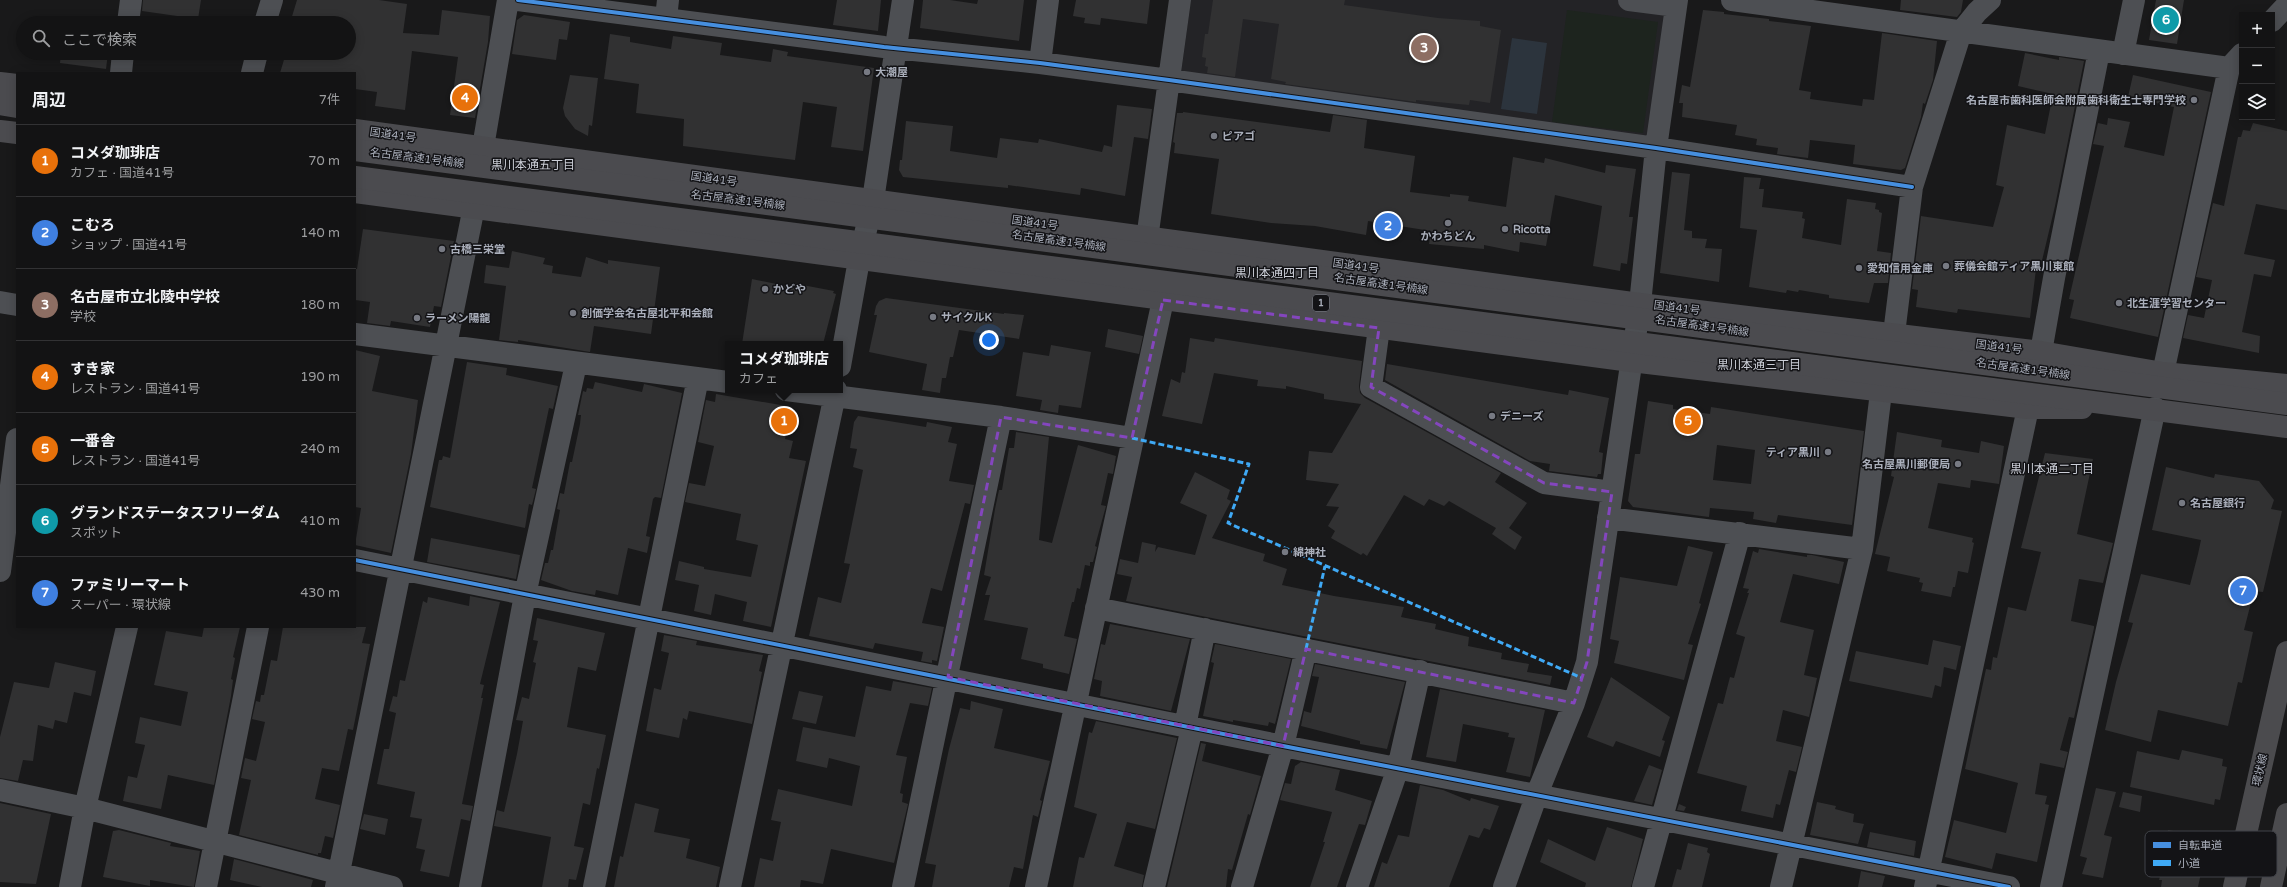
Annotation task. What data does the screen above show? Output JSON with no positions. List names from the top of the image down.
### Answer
{
  "streets": {
    "highway": ["国道41号", "名古屋高速1号楠線", "1"],
    "main road": ["環状線"]
  },
  "crossings": [
    ["国道41号", "名古屋高速1号楠線"]
  ],
  "districts": [
    "黒川本通五丁目",
    "黒川本通四丁目",
    "黒川本通三丁目",
    "黒川本通二丁目"
  ],
  "places": [
    "大潮屋",
    "名古屋市歯科医師会附属歯科衛生士専門学校",
    "ピアゴ",
    "かわちどん",
    "Ricotta",
    "古橋三栄堂",
    "葬儀会館ティア黒川東館",
    "愛知信用金庫",
    "かどや",
    "北生涯学習センター",
    "創価学会名古屋北平和会館",
    "サイクルK",
    "ラーメン陽龍",
    "デニーズ",
    "ティア黒川",
    "名古屋黒川郵便局",
    "名古屋銀行",
    "綿神社"
  ],
  "legend": ["自転車道", "小道"],
  "page": {
    "pins": [
      "6",
      "3",
      "4",
      "2",
      "1",
      "5",
      "7"
    ],
    "map_buttons": ["+", "−"],
    "search": "ここで検索",
    "heading": ["周辺", "7件"],
    "list": [
      {
        "mark": "1",
        "name": "コメダ珈琲店",
        "note": "カフェ · 国道41号",
        "value": "70 m"
      },
      {
        "mark": "2",
        "name": "こむろ",
        "note": "ショップ · 国道41号",
        "value": "140 m"
      },
      {
        "mark": "3",
        "name": "名古屋市立北陵中学校",
        "note": "学校",
        "value": "180 m"
      },
      {
        "mark": "4",
        "name": "すき家",
        "note": "レストラン · 国道41号",
        "value": "190 m"
      },
      {
        "mark": "5",
        "name": "一番舎",
        "note": "レストラン · 国道41号",
        "value": "240 m"
      },
      {
        "mark": "6",
        "name": "グランドステータスフリーダム",
        "note": "スポット",
        "value": "410 m"
      },
      {
        "mark": "7",
        "name": "ファミリーマート",
        "note": "スーパー · 環状線",
        "value": "430 m"
      }
    ],
    "popup": ["コメダ珈琲店", "カフェ"]
  }
}
